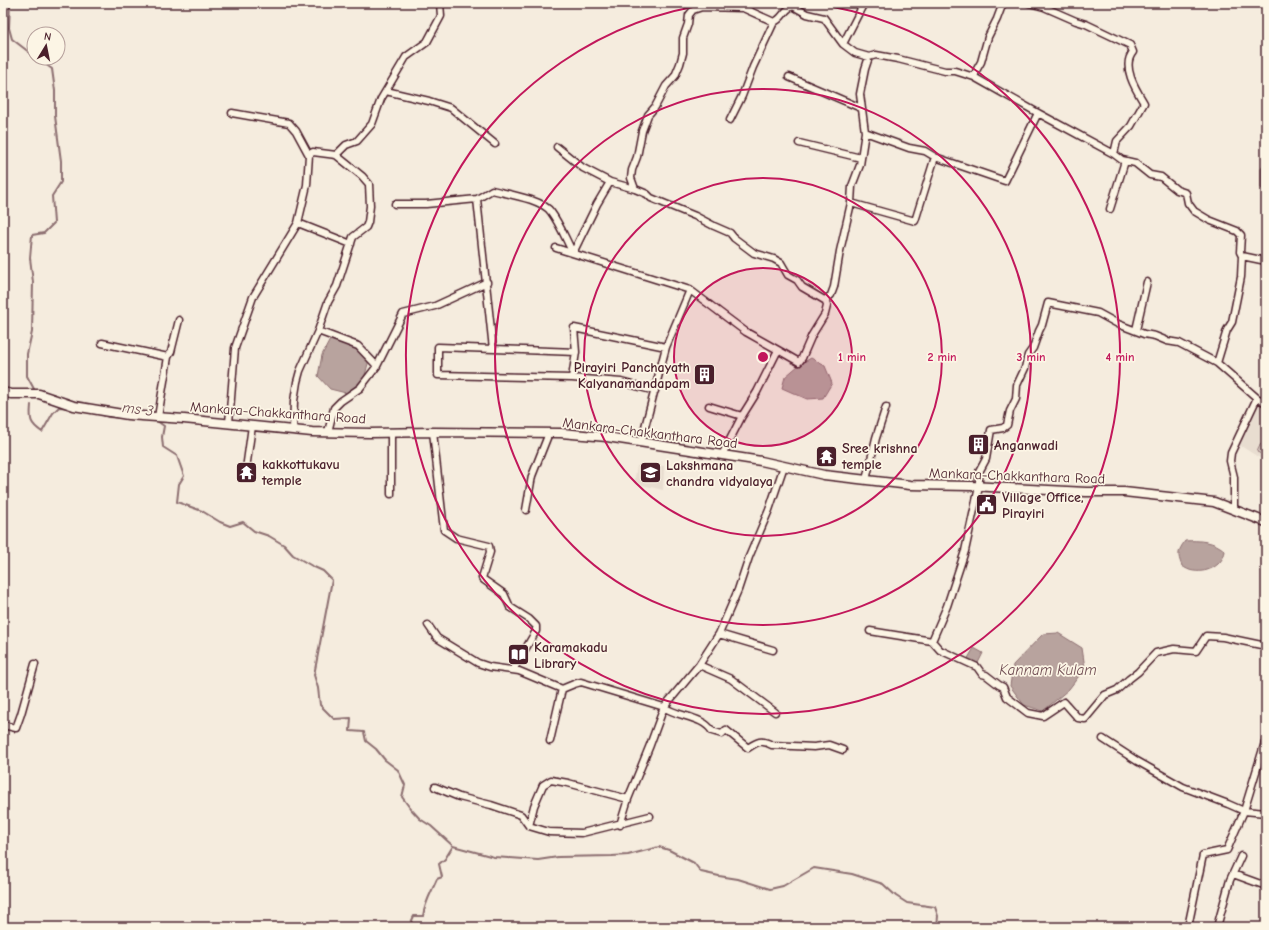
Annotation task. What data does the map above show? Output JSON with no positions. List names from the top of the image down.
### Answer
{
  "streets": {
    "main road": ["Mankara-Chakkanthara Road"]
  },
  "water": ["ms 3", "Kannam Kulam"],
  "places": {
    "building": ["Pirayiri Panchayath Kalyanamandapam", "Anganwadi"],
    "temple": ["Sree krishna temple", "kakkottukavu temple"],
    "school or university": ["Lakshmana chandra vidyalaya"],
    "public building": ["Village Office, Pirayiri"],
    "library": ["Karamakadu Library"]
  },
  "north": "top",
  "rings": [
    "1 min",
    "2 min",
    "3 min",
    "4 min"
  ]
}
